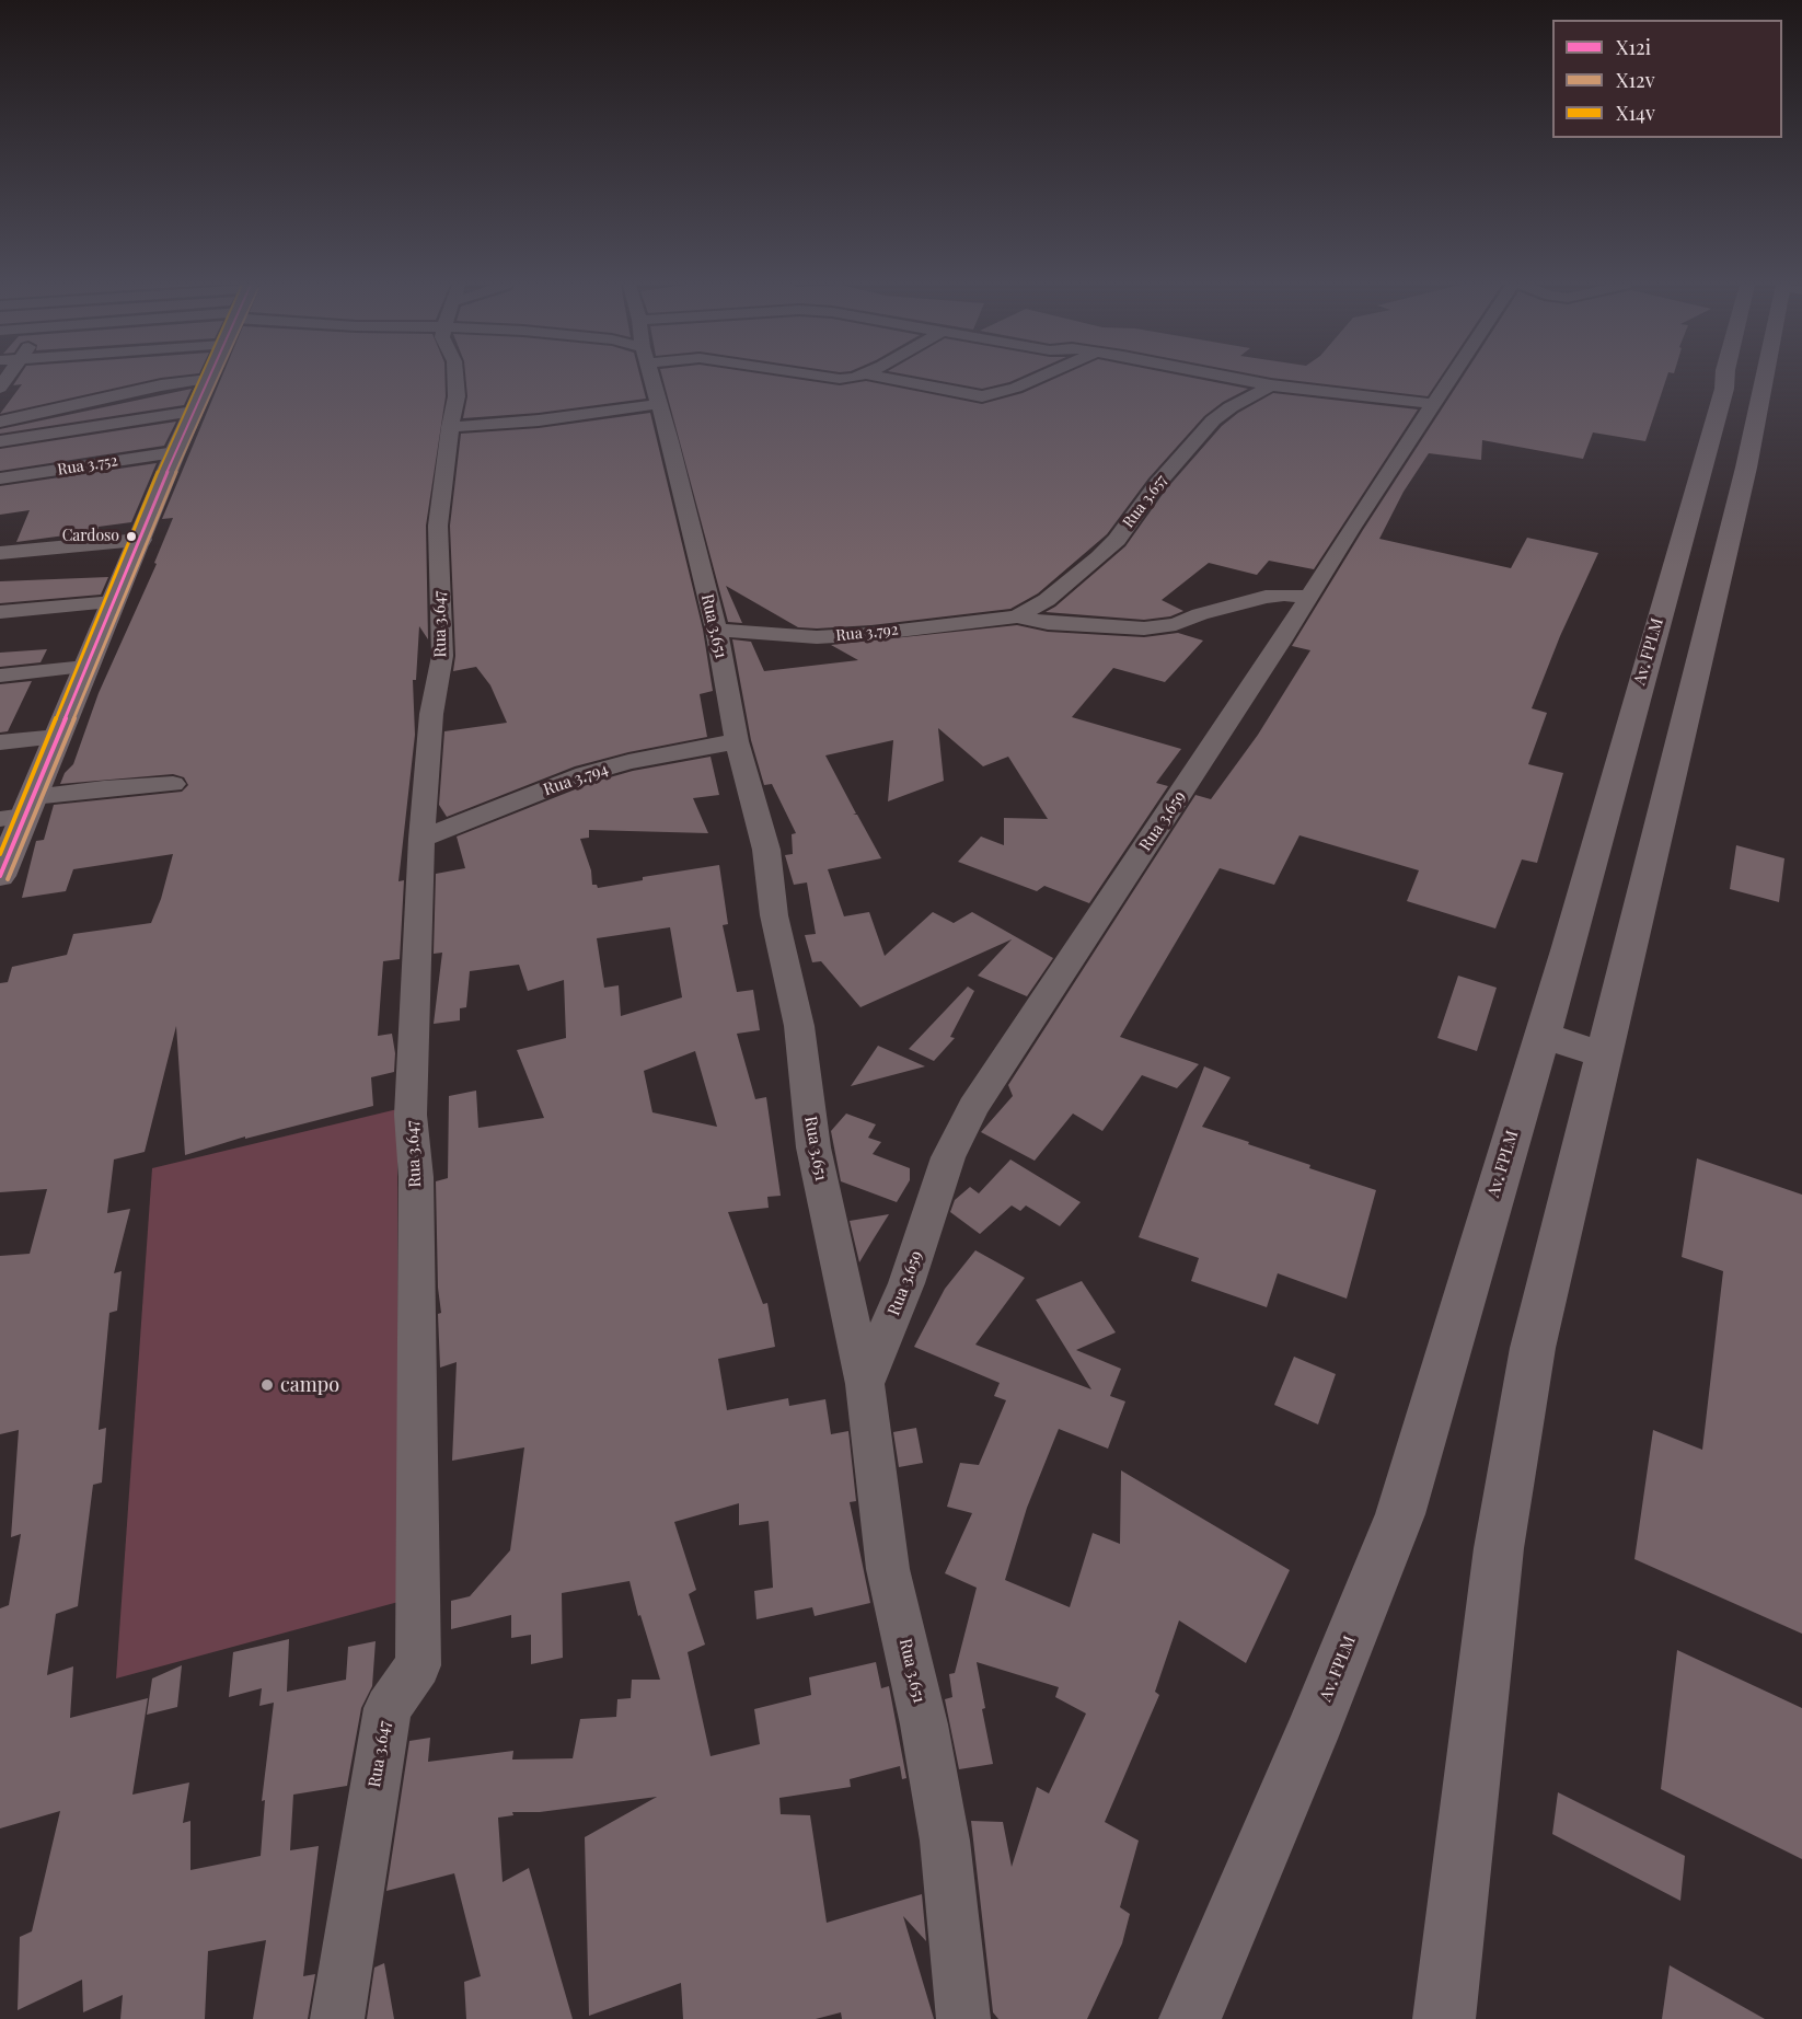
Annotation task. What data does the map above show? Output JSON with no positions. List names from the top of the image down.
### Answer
{
  "streets": {
    "main road": ["Av. FPLM"],
    "street": [
      "Rua 3.752",
      "Rua 3.657",
      "Rua 3.647",
      "Rua 3.651",
      "Rua 3.792",
      "Rua 3.794",
      "Rua 3.659"
    ]
  },
  "crossings": [
    ["Rua 3.657", "Rua 3.792"],
    ["Rua 3.647", "Rua 3.794"],
    ["Rua 3.651", "Rua 3.792"],
    ["Rua 3.651", "Rua 3.794"],
    ["Rua 3.651", "Rua 3.659"]
  ],
  "places": ["Cardoso", "campo"],
  "lines": ["transit line X12i", "transit line X12v", "transit line X14v"],
  "legend": ["X12i", "X12v", "X14v"]
}
